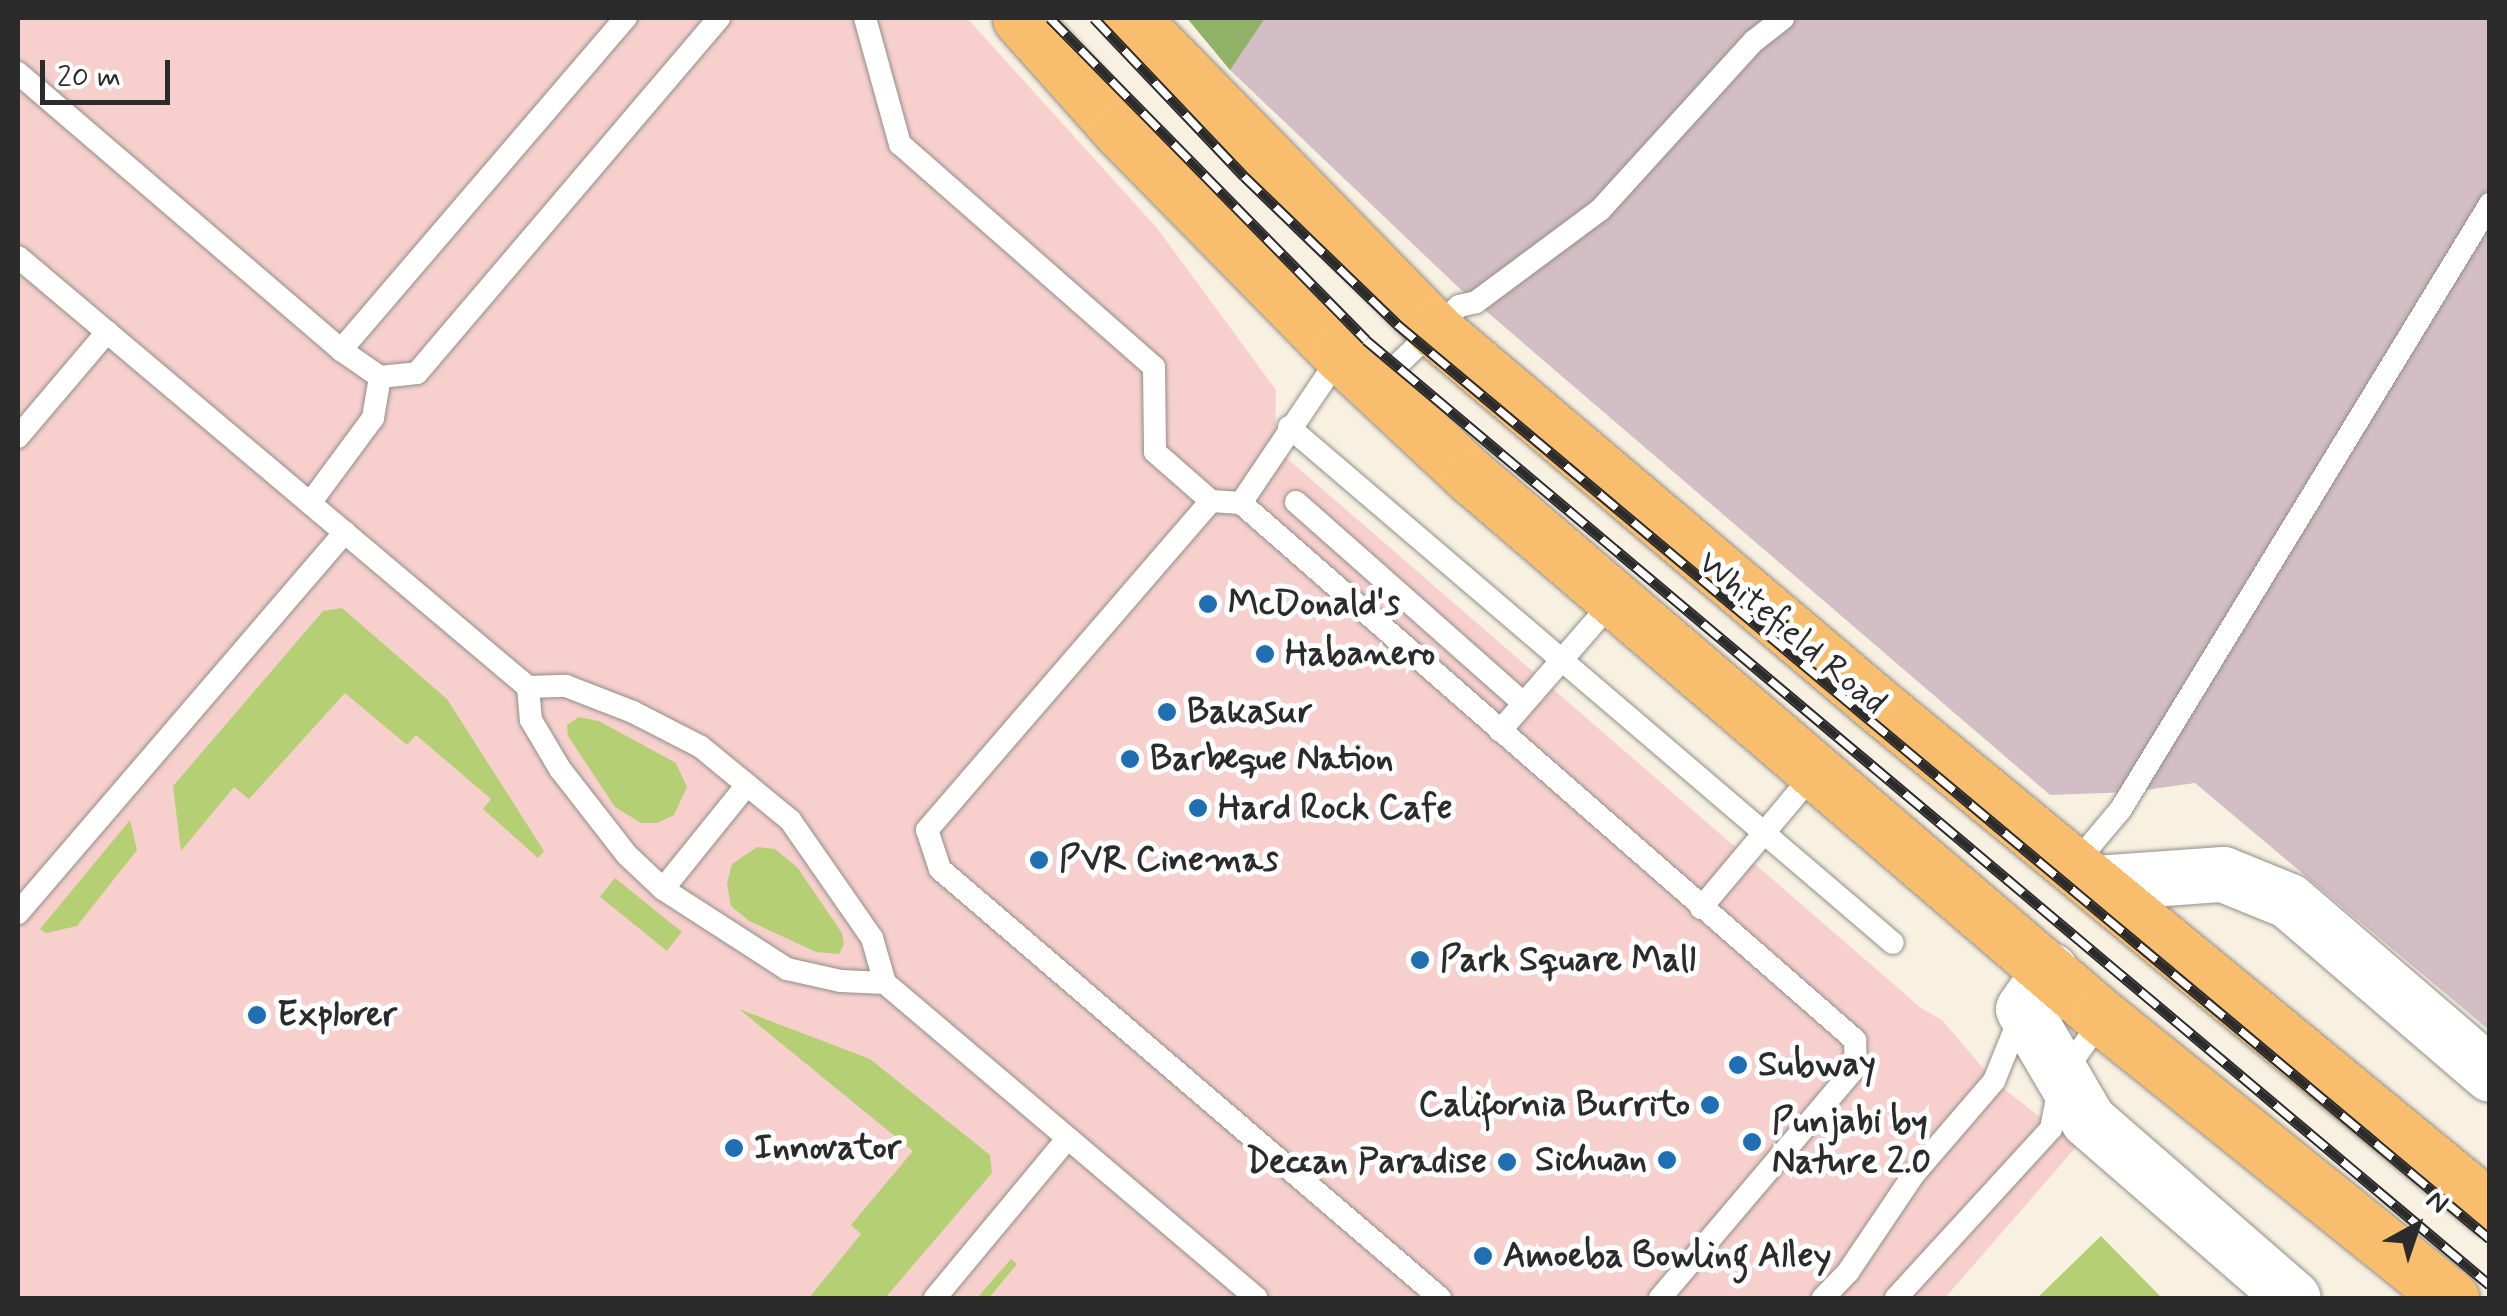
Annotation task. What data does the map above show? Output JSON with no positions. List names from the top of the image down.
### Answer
{
  "streets": {
    "main road": ["Whitefield Road"]
  },
  "places": [
    "McDonald's",
    "Habanero",
    "Bakasur",
    "Barbeque Nation",
    "Hard Rock Cafe",
    "PVR Cinemas",
    "Park Square Mall",
    "Explorer",
    "Subway",
    "California Burrito",
    "Punjabi by Nature 2.0",
    "Innovator",
    "Sichuan",
    "Deccan Paradise",
    "Amoeba Bowling Alley"
  ],
  "scale_bar": "20 m",
  "north": "top right"
}
